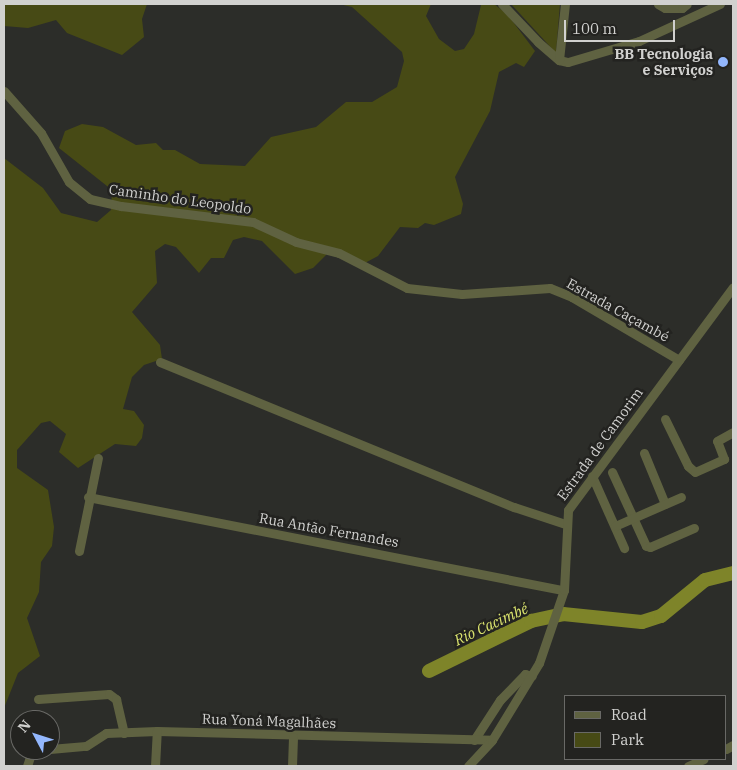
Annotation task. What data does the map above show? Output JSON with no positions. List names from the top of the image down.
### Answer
{
  "streets": {
    "street": [
      "Caminho do Leopoldo",
      "Estrada Caçambé",
      "Estrada de Camorim",
      "Rua Antão Fernandes",
      "Rua Yoná Magalhães"
    ]
  },
  "crossings": [
    ["Caminho do Leopoldo", "Estrada Caçambé"],
    ["Estrada Caçambé", "Estrada de Camorim"],
    ["Estrada de Camorim", "Rua Antão Fernandes"],
    ["Estrada de Camorim", "Rua Yoná Magalhães"]
  ],
  "water": ["Rio Cacimbé"],
  "places": ["BB Tecnologia e Serviços"],
  "legend": ["Road", "Park"],
  "scale_bar": "100 m",
  "north": "top left"
}
